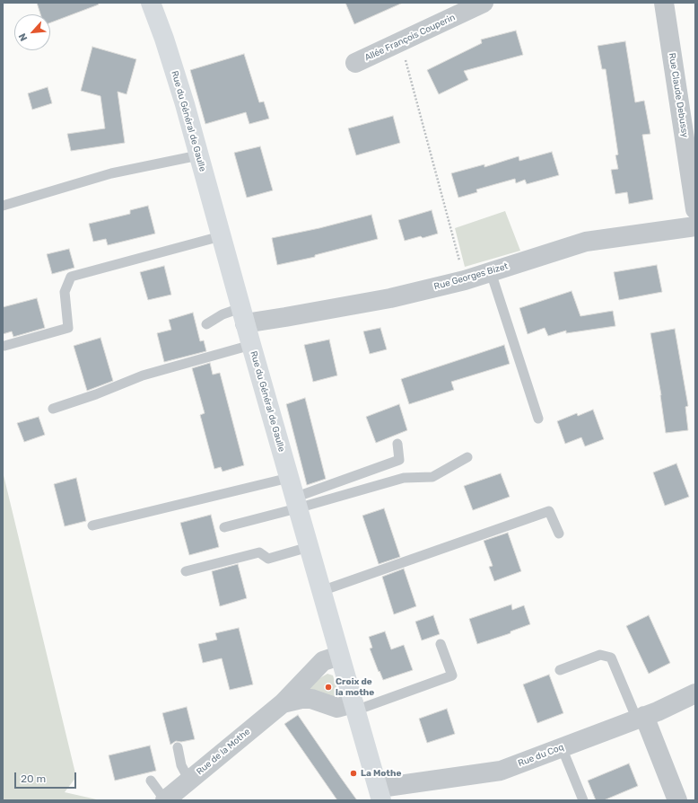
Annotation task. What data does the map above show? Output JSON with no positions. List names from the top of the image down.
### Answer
{
  "streets": {
    "main road": ["Rue du Général de Gaulle"],
    "street": [
      "Allée François Couperin",
      "Rue Claude Debussy",
      "Rue Georges Bizet",
      "Rue de la Mothe",
      "Rue du Coq"
    ]
  },
  "crossings": [
    ["Rue du Général de Gaulle", "Rue Georges Bizet"],
    ["Rue du Général de Gaulle", "Rue de la Mothe"],
    ["Rue du Général de Gaulle", "Rue du Coq"]
  ],
  "places": ["Croix de la mothe", "La Mothe"],
  "scale_bar": "20 m",
  "north": "bottom left"
}
